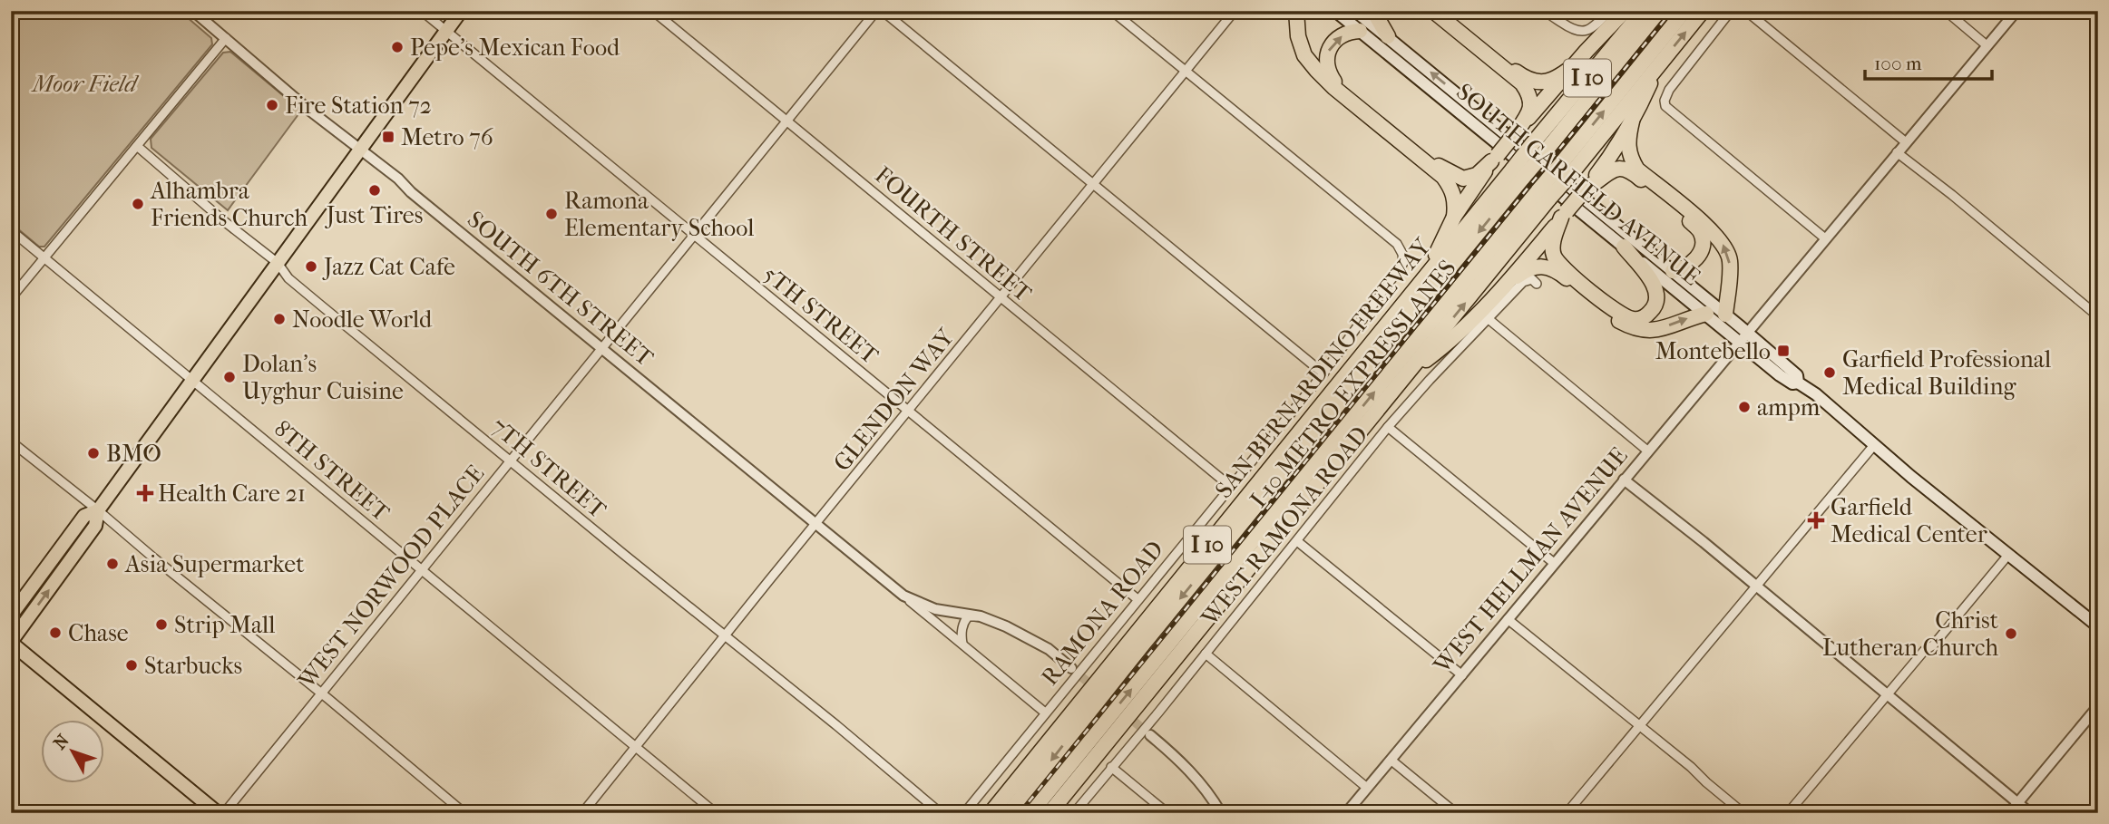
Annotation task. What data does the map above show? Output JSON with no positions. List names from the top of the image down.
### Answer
{
  "streets": {
    "highway": ["I 10", "SAN BERNARDINO FREEWAY", "I-10 METRO EXPRESSLANES"],
    "main road": ["SOUTH GARFIELD AVENUE"],
    "street": [
      "FOURTH STREET",
      "SOUTH 6TH STREET",
      "5TH STREET",
      "GLENDON WAY",
      "7TH STREET",
      "8TH STREET",
      "WEST RAMONA ROAD",
      "WEST HELLMAN AVENUE",
      "WEST NORWOOD PLACE",
      "RAMONA ROAD"
    ]
  },
  "crossings": [
    ["I 10", "I-10 METRO EXPRESSLANES"],
    ["SOUTH GARFIELD AVENUE", "WEST HELLMAN AVENUE"],
    ["FOURTH STREET", "GLENDON WAY"],
    ["FOURTH STREET", "WEST NORWOOD PLACE"],
    ["FOURTH STREET", "RAMONA ROAD"],
    ["SOUTH 6TH STREET", "GLENDON WAY"],
    ["SOUTH 6TH STREET", "WEST NORWOOD PLACE"],
    ["SOUTH 6TH STREET", "RAMONA ROAD"],
    ["5TH STREET", "GLENDON WAY"],
    ["5TH STREET", "WEST NORWOOD PLACE"],
    ["5TH STREET", "RAMONA ROAD"],
    ["SAN BERNARDINO FREEWAY", "I-10 METRO EXPRESSLANES"],
    ["GLENDON WAY", "7TH STREET"],
    ["GLENDON WAY", "8TH STREET"],
    ["GLENDON WAY", "RAMONA ROAD"],
    ["7TH STREET", "WEST NORWOOD PLACE"],
    ["8TH STREET", "WEST NORWOOD PLACE"]
  ],
  "parks": ["Moor Field"],
  "places": {
    "other": [
      "Pepe's Mexican Food",
      "Fire Station 72",
      "Just Tires",
      "Alhambra Friends Church",
      "Ramona Elementary School",
      "Jazz Cat Cafe",
      "Noodle World",
      "Garfield Professional Medical Building",
      "Dolan's Uyghur Cuisine",
      "ampm",
      "BMO",
      "Asia Supermarket",
      "Strip Mall",
      "Chase",
      "Christ Lutheran Church",
      "Starbucks"
    ],
    "transit": ["Metro 76", "Montebello"],
    "health": ["Health Care 21", "Garfield Medical Center"]
  },
  "scale_bar": "100 m",
  "north": "top left"
}
